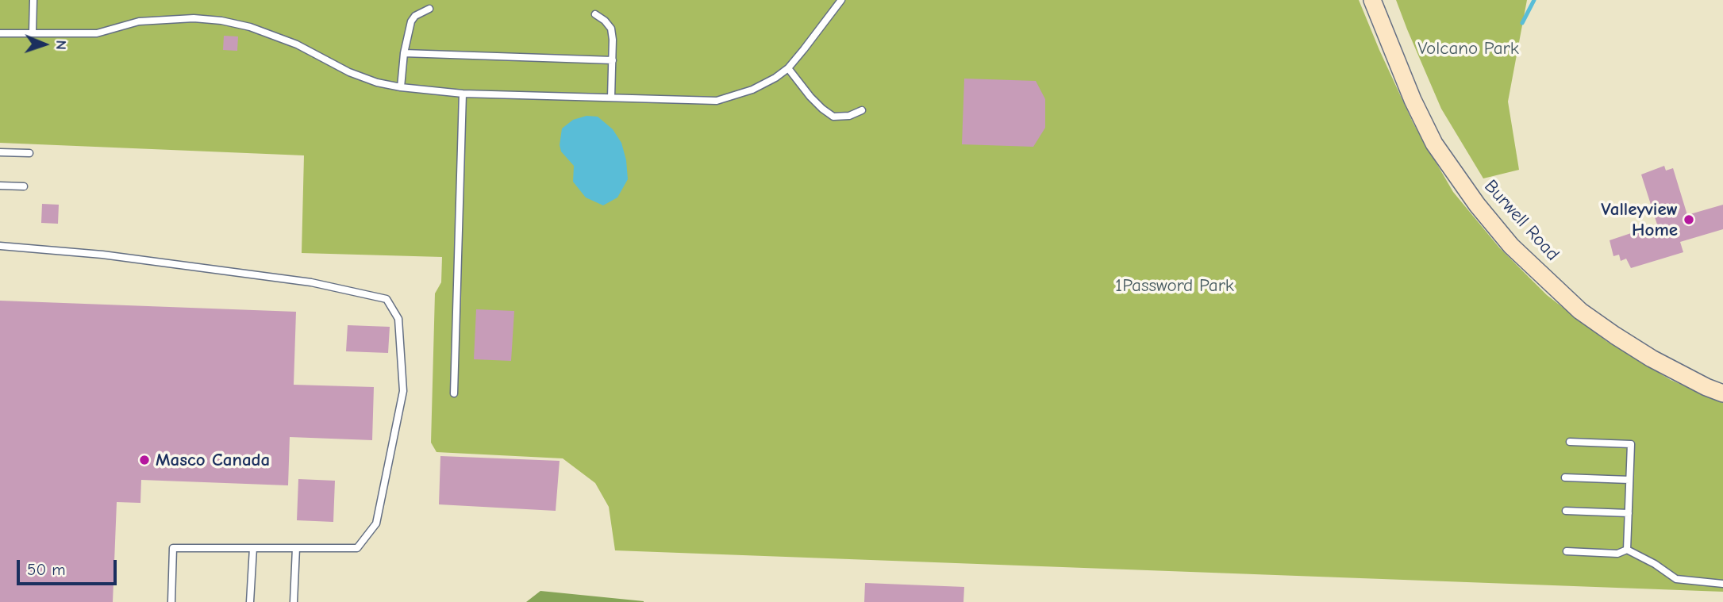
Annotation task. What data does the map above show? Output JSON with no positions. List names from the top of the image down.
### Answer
{
  "streets": {
    "main road": ["Burwell Road"]
  },
  "parks": ["Volcano Park", "1Password Park"],
  "places": ["Valleyview Home", "Masco Canada"],
  "scale_bar": "50 m",
  "north": "right"
}
